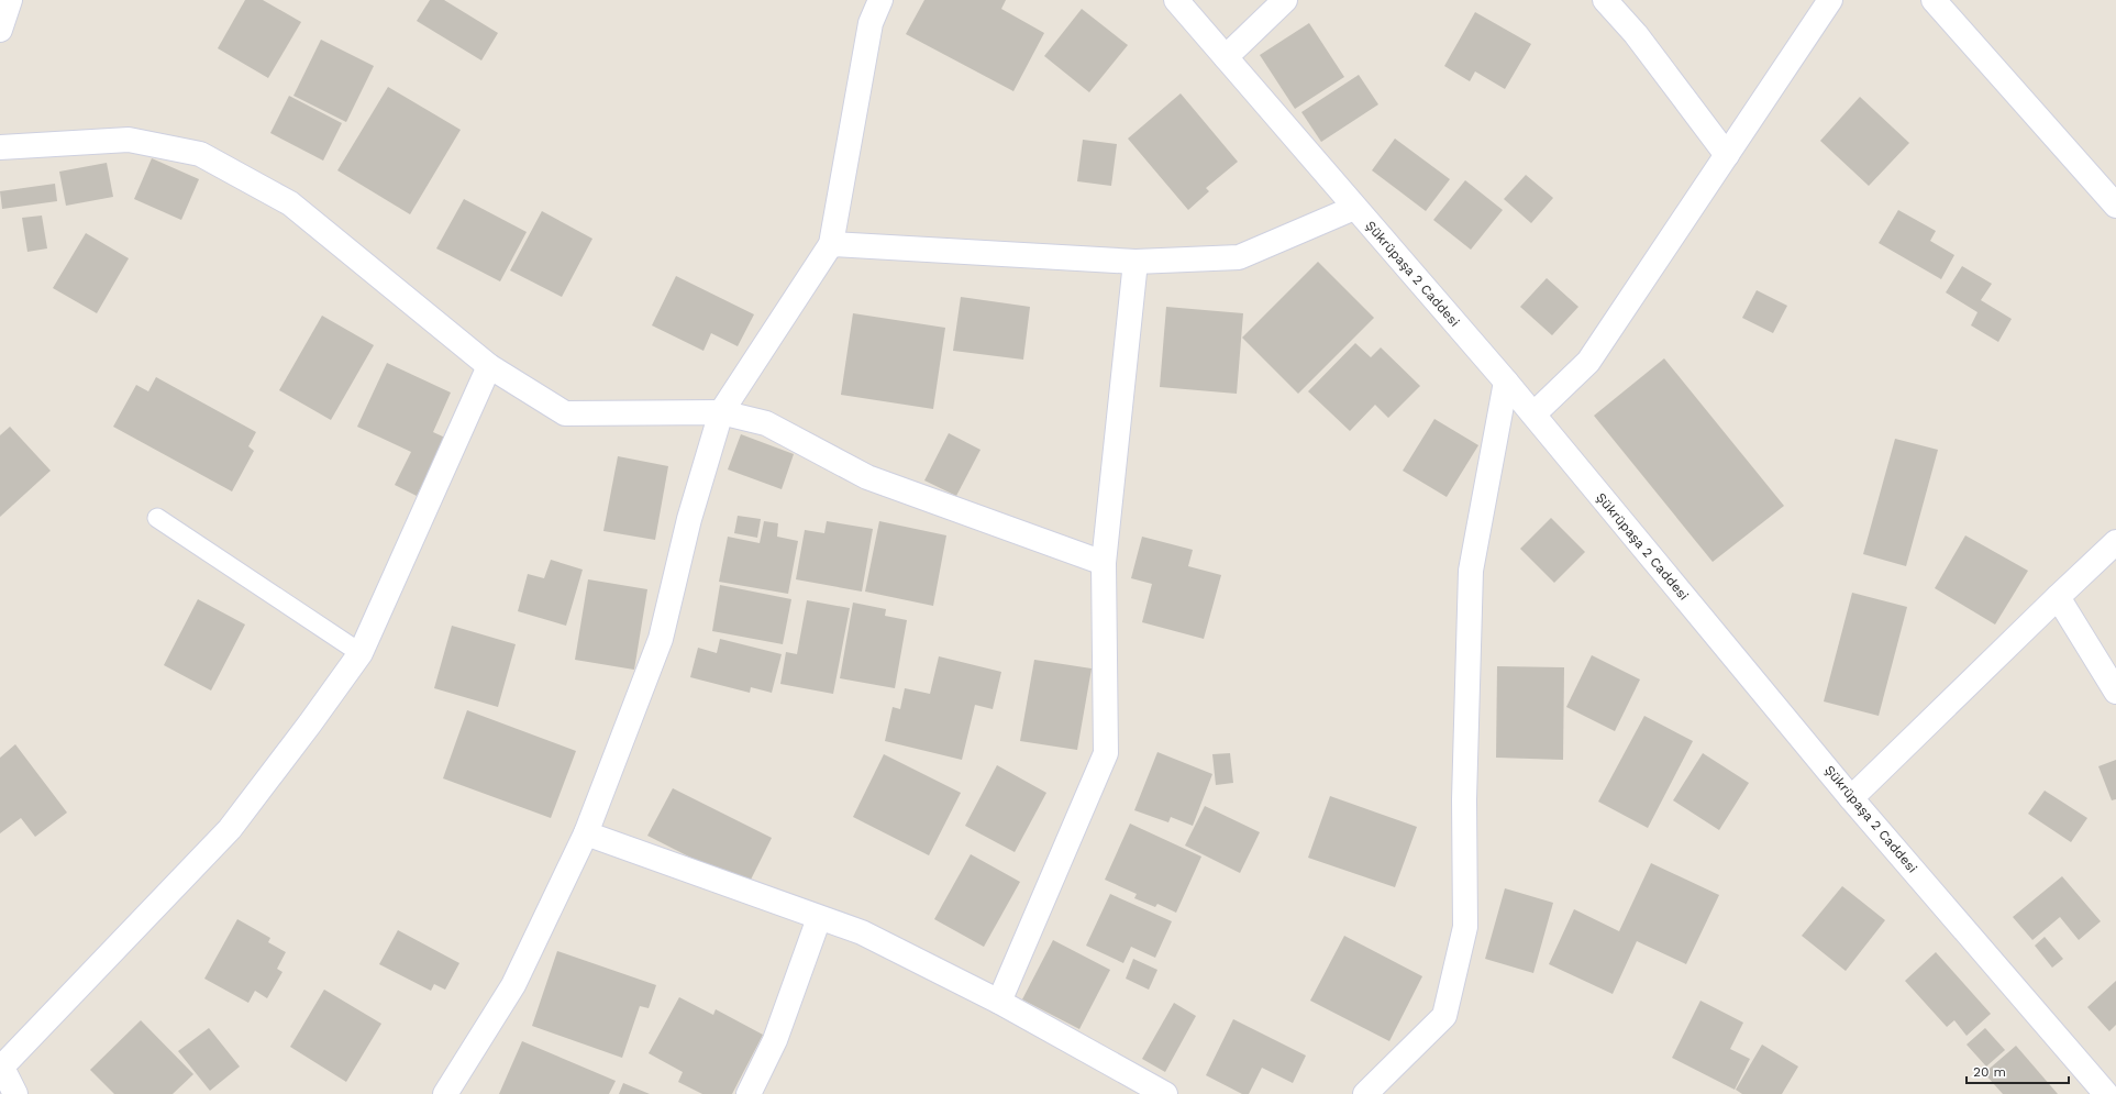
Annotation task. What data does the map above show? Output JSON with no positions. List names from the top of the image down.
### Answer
{
  "streets": {
    "street": ["Şükrüpaşa 2 Caddesi"]
  },
  "scale_bar": "20 m"
}
